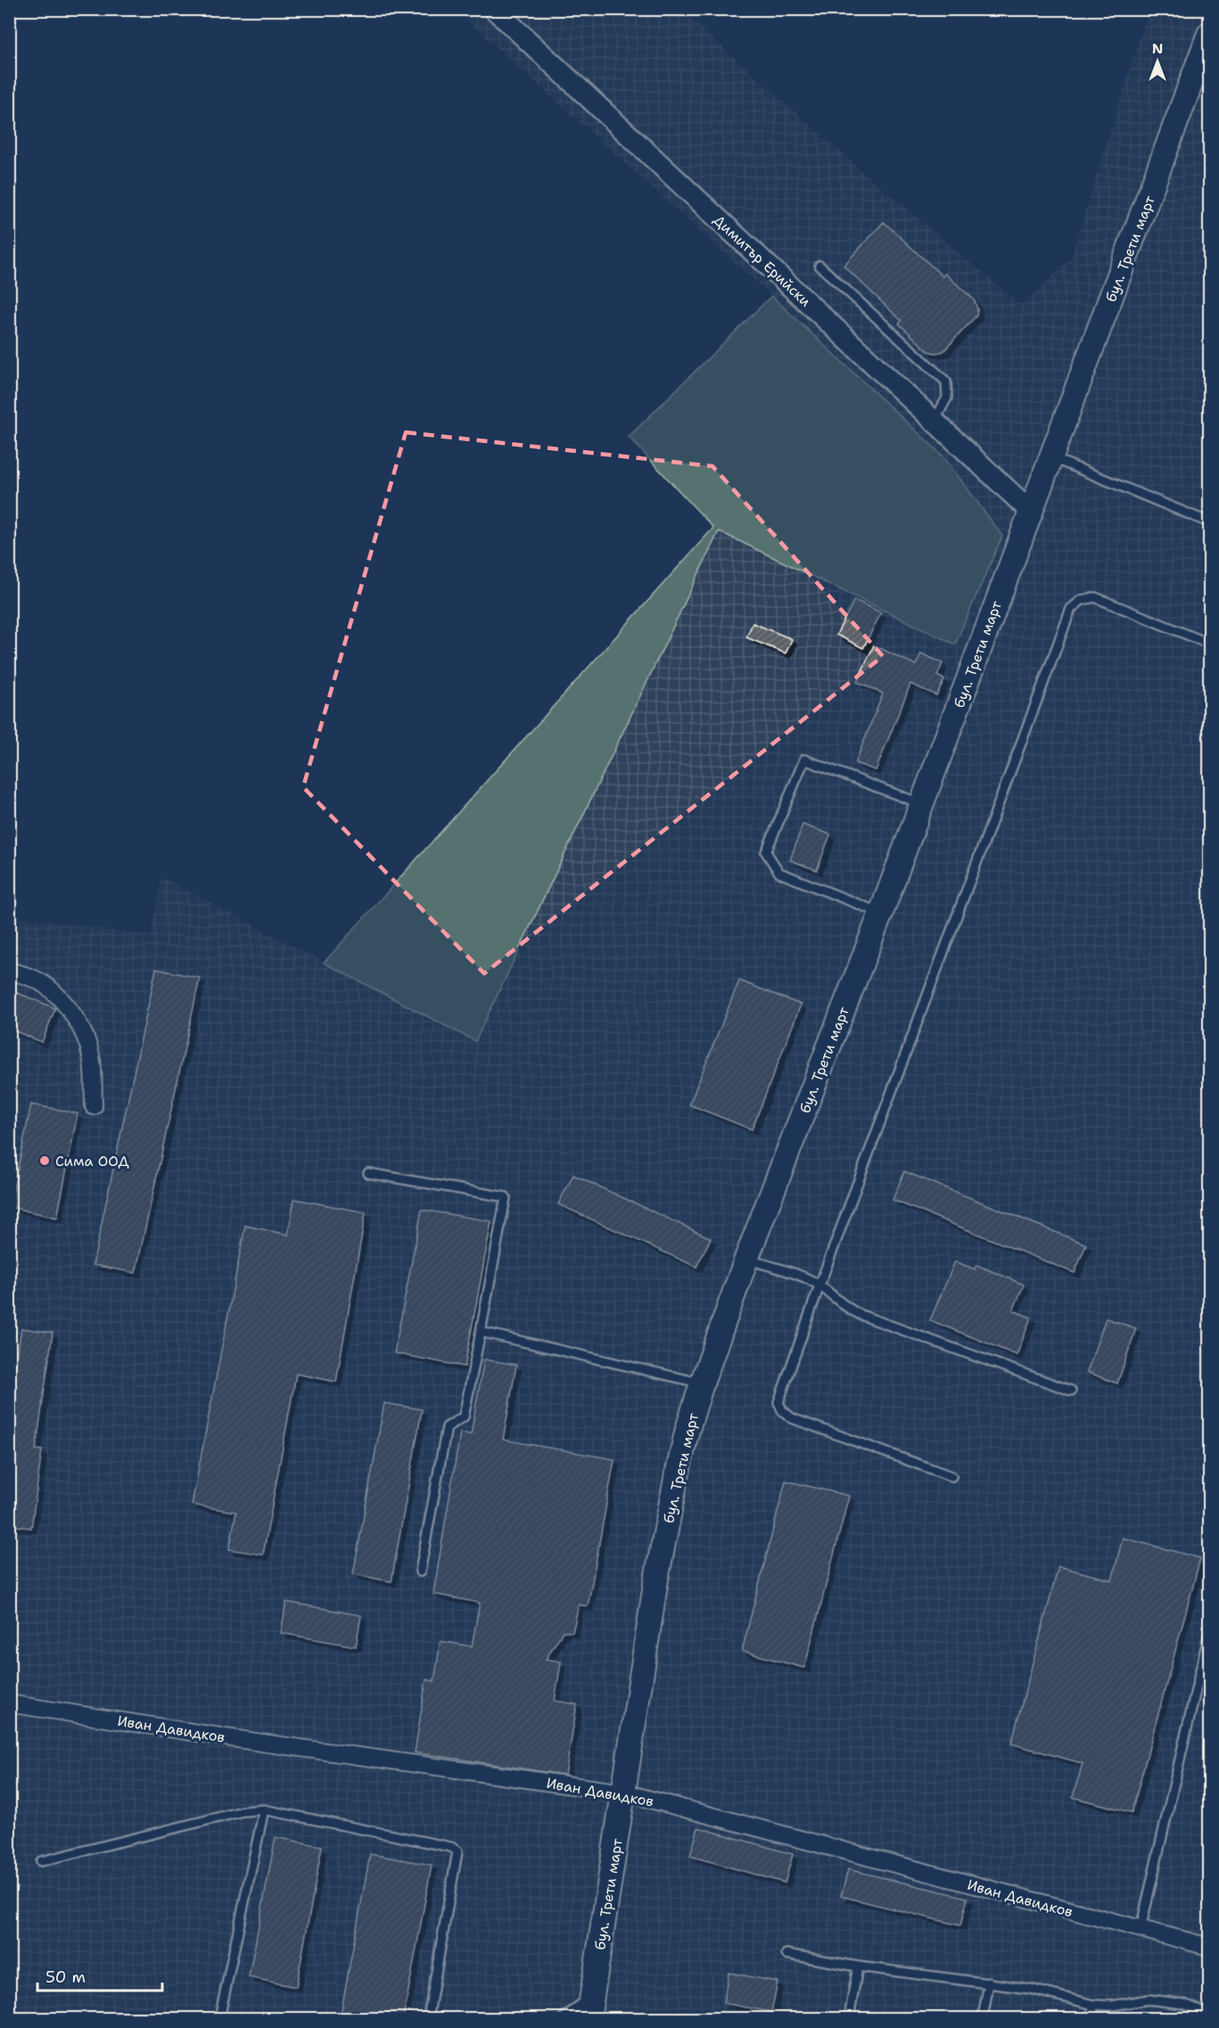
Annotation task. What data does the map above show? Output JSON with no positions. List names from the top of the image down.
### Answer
{
  "streets": {
    "main road": ["бул. Трети март"],
    "street": ["Димитър Ерийски", "Иван Давидков"]
  },
  "crossings": [
    ["бул. Трети март", "Димитър Ерийски"],
    ["бул. Трети март", "Иван Давидков"]
  ],
  "places": ["Сима ООД"],
  "scale_bar": "50 m",
  "north": "top"
}
